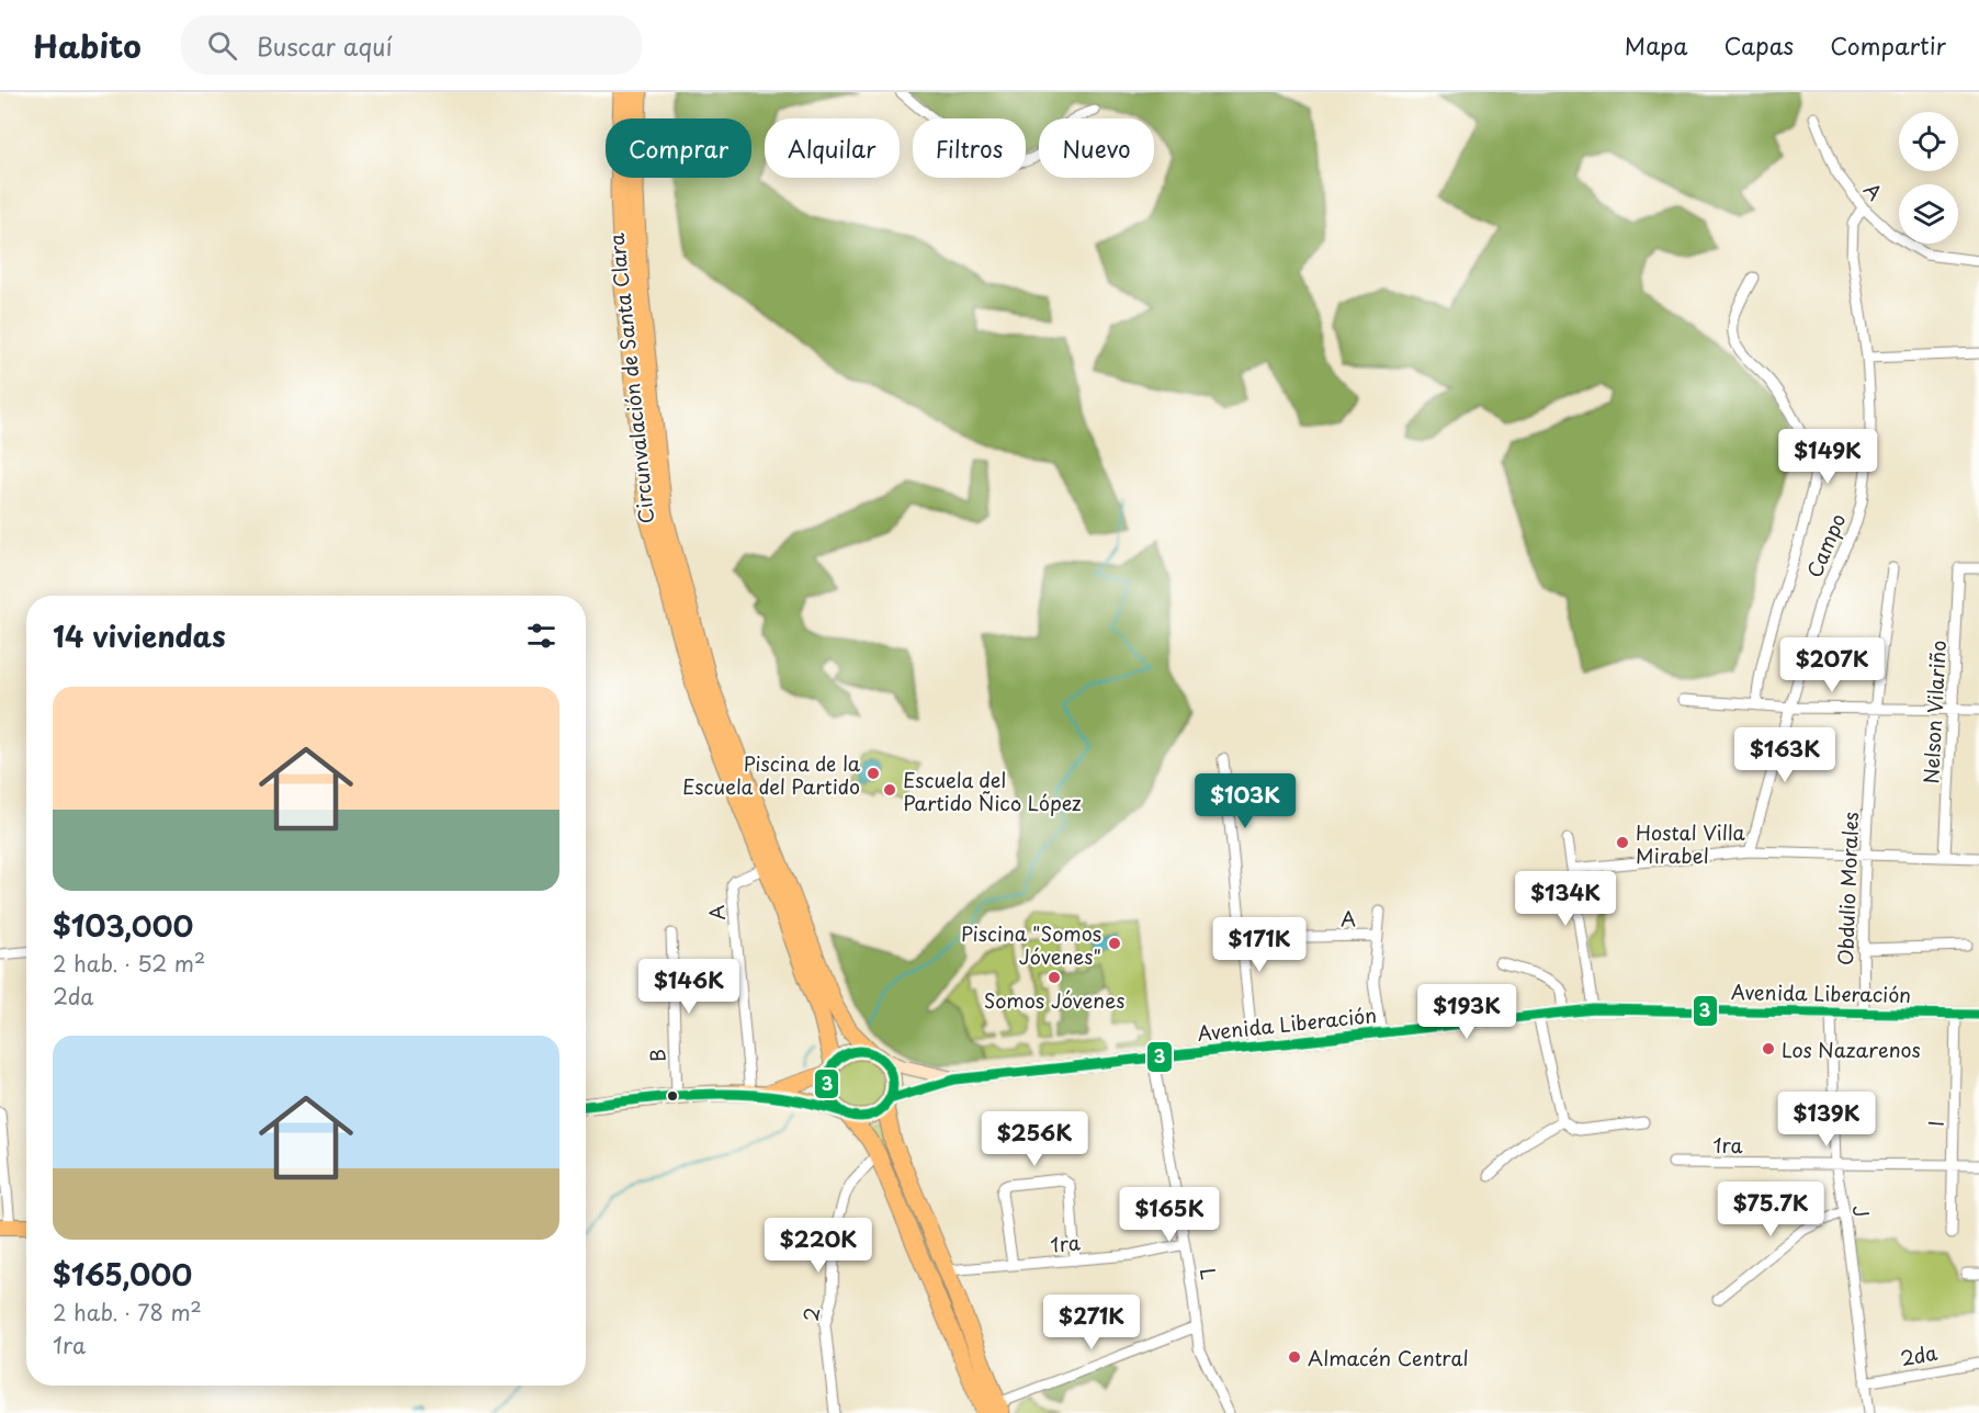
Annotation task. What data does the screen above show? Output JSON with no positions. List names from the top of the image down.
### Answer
{
  "streets": {
    "highway": ["Circunvalación de Santa Clara"],
    "main road": ["Avenida Liberación"],
    "street": [
      "A",
      "Campo",
      "Nelson Vilariño",
      "Obdulio Morales",
      "B",
      "I",
      "1ra",
      "J",
      "L",
      "2",
      "2da"
    ]
  },
  "crossings": [
    ["A", "Circunvalación de Santa Clara"],
    ["A", "Campo"],
    ["Circunvalación de Santa Clara", "Avenida Liberación"],
    ["Obdulio Morales", "Avenida Liberación"],
    ["Avenida Liberación", "I"],
    ["Avenida Liberación", "J"],
    ["Avenida Liberación", "L"],
    ["I", "1ra"],
    ["1ra", "J"],
    ["1ra", "L"],
    ["J", "2da"]
  ],
  "places": [
    "Piscina de la Escuela del Partido",
    "Escuela del Partido Ñico López",
    "Hostal Villa Mirabel",
    "Piscina \"Somos Jóvenes\"",
    "Somos Jóvenes",
    "Los Nazarenos",
    "Almacén Central"
  ],
  "lines": ["transit line 3"],
  "page": {
    "header": "Habito",
    "search": "Buscar aquí",
    "nav": ["Mapa", "Capas", "Compartir"],
    "chip": [
      "Comprar",
      "Alquilar",
      "Filtros",
      "Nuevo"
    ],
    "price": [
      "$149K",
      "$207K",
      "$163K",
      "$103K",
      "$134K",
      "$171K",
      "$146K",
      "$193K",
      "$139K",
      "$256K",
      "$75.7K",
      "$165K",
      "$220K",
      "$271K"
    ],
    "heading": "14 viviendas",
    "list": [
      {
        "name": "$103,000",
        "note": "2 hab. · 52 m² · 2da"
      },
      {
        "name": "$165,000",
        "note": "2 hab. · 78 m² · 1ra"
      }
    ]
  }
}
